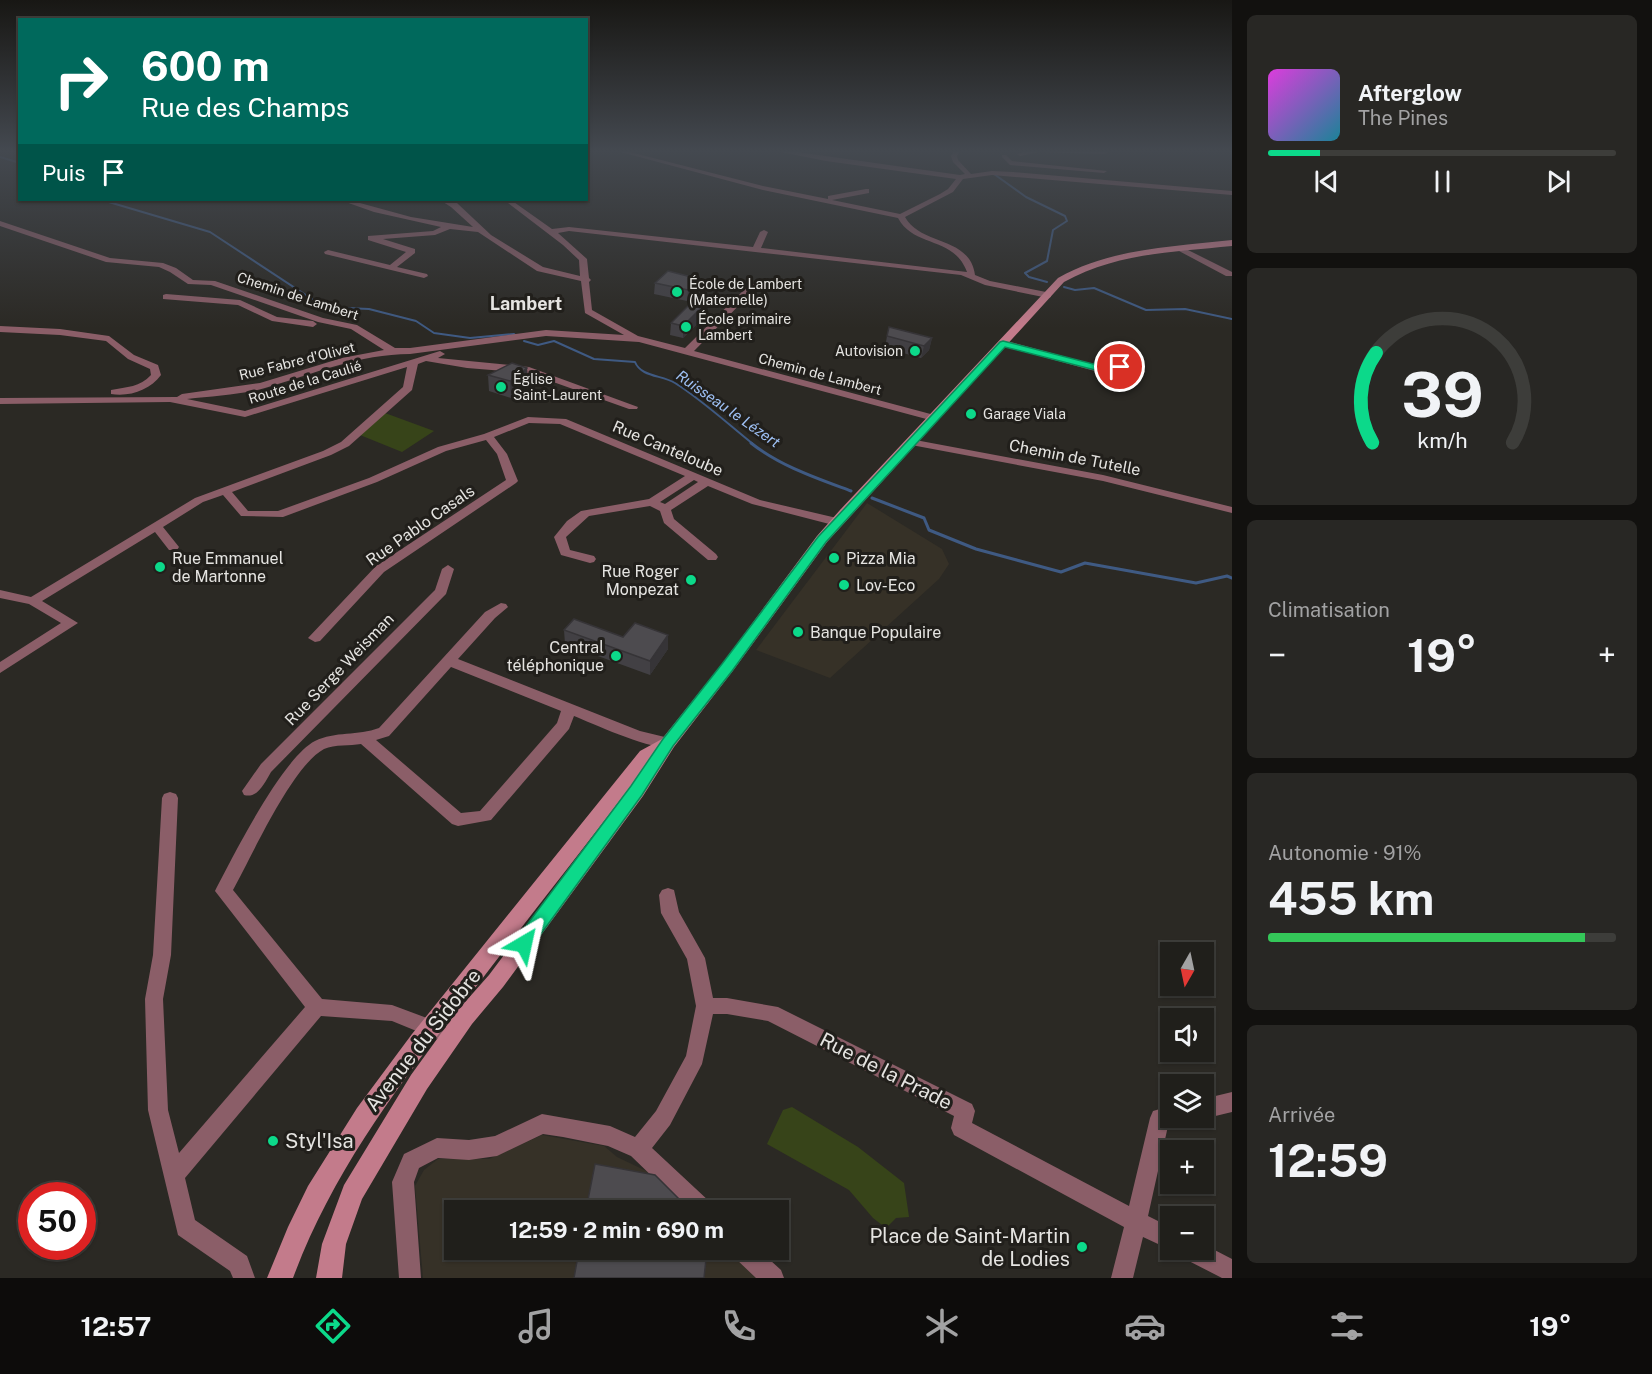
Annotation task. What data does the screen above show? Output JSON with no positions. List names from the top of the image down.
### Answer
{
  "streets": {
    "main road": ["Avenue du Sidobre"],
    "street": [
      "Chemin de Lambert",
      "Rue Fabre d'Olivet",
      "Route de la Caulié",
      "Rue Canteloube",
      "Chemin de Tutelle",
      "Rue Pablo Casals",
      "Rue Serge Weisman",
      "Rue de la Prade"
    ]
  },
  "crossings": [
    ["Chemin de Lambert", "Rue Fabre d'Olivet"],
    ["Chemin de Lambert", "Route de la Caulié"],
    ["Chemin de Lambert", "Avenue du Sidobre"],
    ["Rue Fabre d'Olivet", "Route de la Caulié"],
    ["Rue Canteloube", "Rue Pablo Casals"],
    ["Rue Canteloube", "Avenue du Sidobre"],
    ["Chemin de Tutelle", "Avenue du Sidobre"]
  ],
  "districts": ["Lambert"],
  "water": ["Ruisseau le Lézert"],
  "places": [
    "École de Lambert (Maternelle)",
    "École primaire Lambert",
    "Autovision",
    "Église Saint-Laurent",
    "Garage Viala",
    "Pizza Mia",
    "Rue Emmanuel de Martonne",
    "Rue Roger Monpezat",
    "Lov-Eco",
    "Banque Populaire",
    "Central téléphonique",
    "Styl'Isa",
    "Place de Saint-Martin de Lodies"
  ],
  "north": "bottom",
  "page": {
    "turn": ["600 m", "Rue des Champs"],
    "song": ["Afterglow", "The Pines"],
    "then": "Puis",
    "tile": [
      "Climatisation",
      ["Autonomie · 91%", "455 km"],
      ["Arrivée", "12:59"]
    ],
    "heat": ["−", "19°", "+"],
    "map_buttons": ["+", "−"],
    "limit": "50",
    "trip": "12:59 · 2 min · 690 m",
    "tabs": ["12:57", "19°"],
    "gauge": ["39", "km/h"]
  }
}
